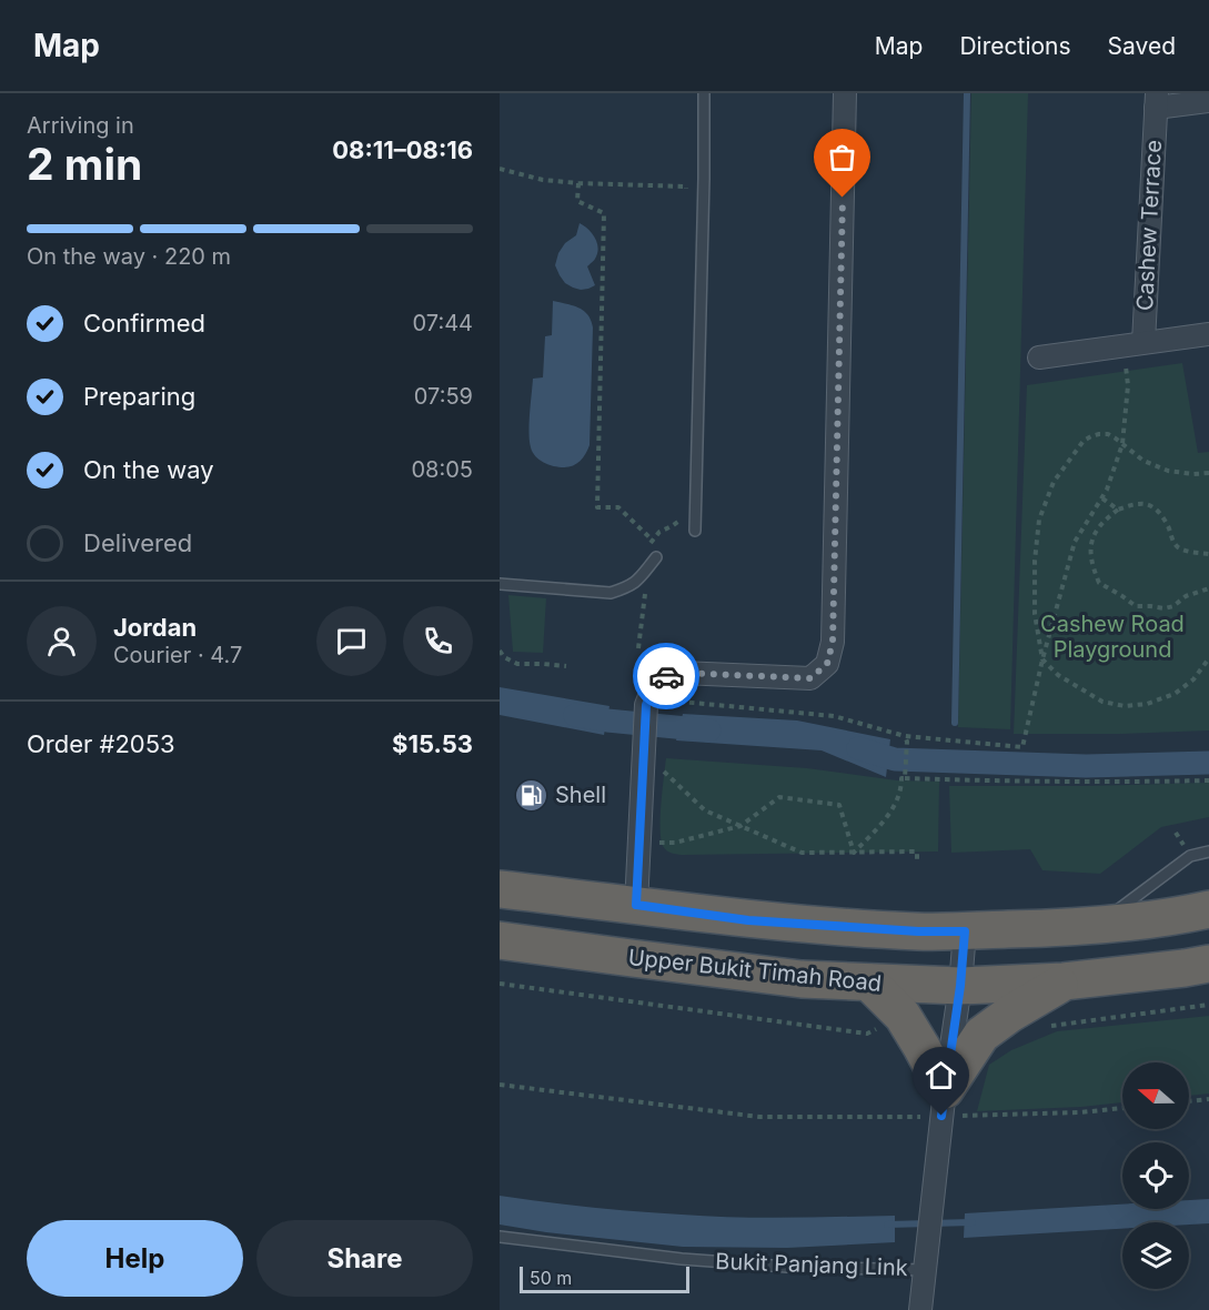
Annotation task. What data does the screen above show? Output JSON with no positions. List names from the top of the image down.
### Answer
{
  "streets": {
    "highway": ["Upper Bukit Timah Road"],
    "street": ["Cashew Terrace"],
    "lane": ["Bukit Panjang Link"]
  },
  "parks": ["Cashew Road Playground"],
  "places": {
    "fuel station": ["Shell"]
  },
  "scale_bar": "50 m",
  "north": "left",
  "page": {
    "header": "Map",
    "nav": ["Map", "Directions", "Saved"],
    "heading": ["2 min", "Arriving in", "08:11–08:16"],
    "panel": [
      "Jordan",
      "Courier · 4.7",
      "Order #2053",
      "$15.53"
    ],
    "bar": "On the way · 220 m",
    "list": [
      ["Confirmed", "07:44"],
      ["Preparing", "07:59"],
      ["On the way", "08:05"],
      "Delivered"
    ],
    "buttons": ["Help", "Share"],
    "scale": "50 m"
  }
}
